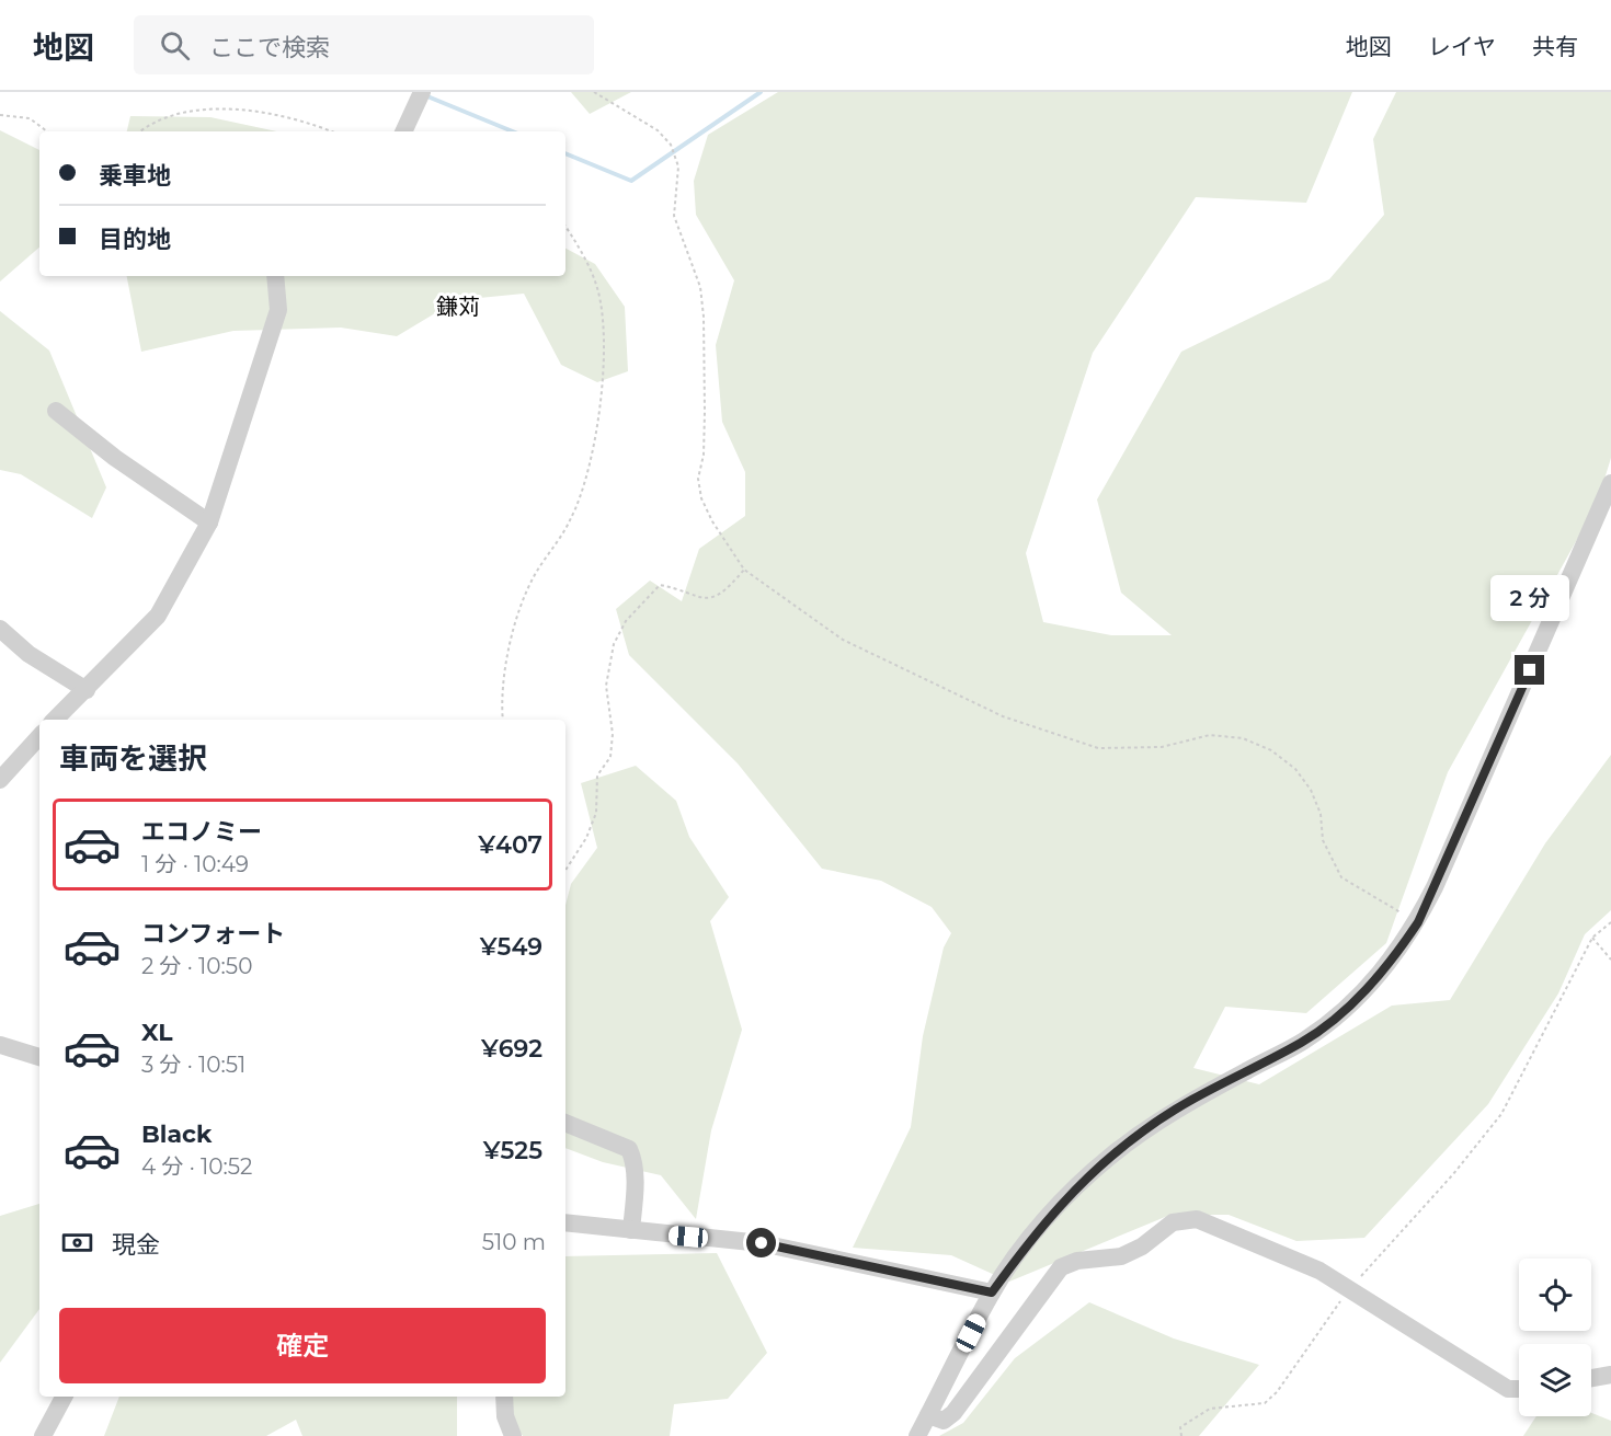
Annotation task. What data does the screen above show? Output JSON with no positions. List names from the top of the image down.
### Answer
{
  "districts": ["鎌苅"],
  "page": {
    "header": "地図",
    "search": "ここで検索",
    "nav": ["地図", "レイヤ", "共有"],
    "banner": ["乗車地", "目的地"],
    "bubble": "2 分",
    "heading": "車両を選択",
    "list": [
      {
        "name": "エコノミー",
        "note": "1 分 · 10:49",
        "value": "¥407"
      },
      {
        "name": "コンフォート",
        "note": "2 分 · 10:50",
        "value": "¥549"
      },
      {
        "name": "XL",
        "note": "3 分 · 10:51",
        "value": "¥692"
      },
      {
        "name": "Black",
        "note": "4 分 · 10:52",
        "value": "¥525"
      }
    ],
    "pay": ["現金", "510 m"],
    "buttons": "確定"
  }
}
